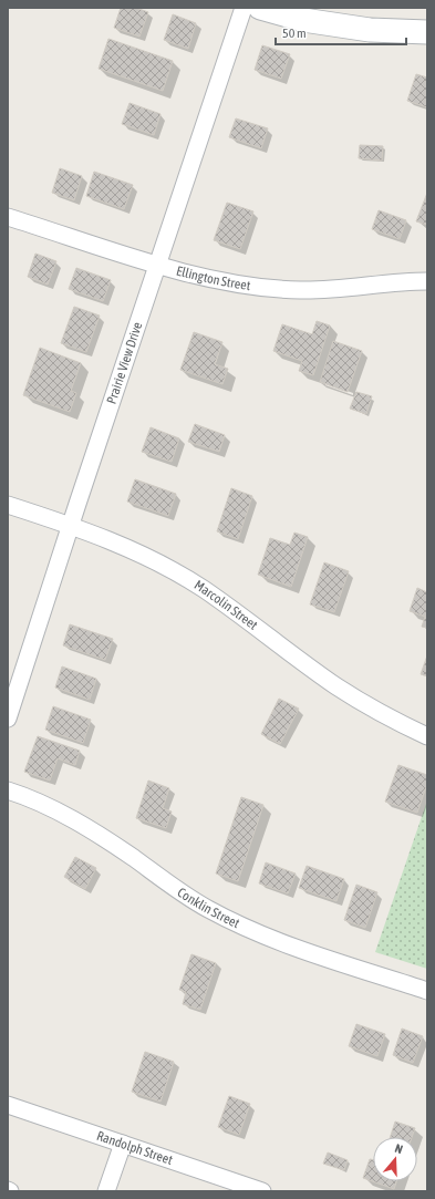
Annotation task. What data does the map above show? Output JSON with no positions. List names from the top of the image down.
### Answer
{
  "streets": {
    "street": [
      "Ellington Street",
      "Prairie View Drive",
      "Marcolin Street",
      "Conklin Street",
      "Randolph Street"
    ]
  },
  "crossings": [
    ["Ellington Street", "Prairie View Drive"],
    ["Prairie View Drive", "Marcolin Street"]
  ],
  "scale_bar": "50 m",
  "north": "top"
}
